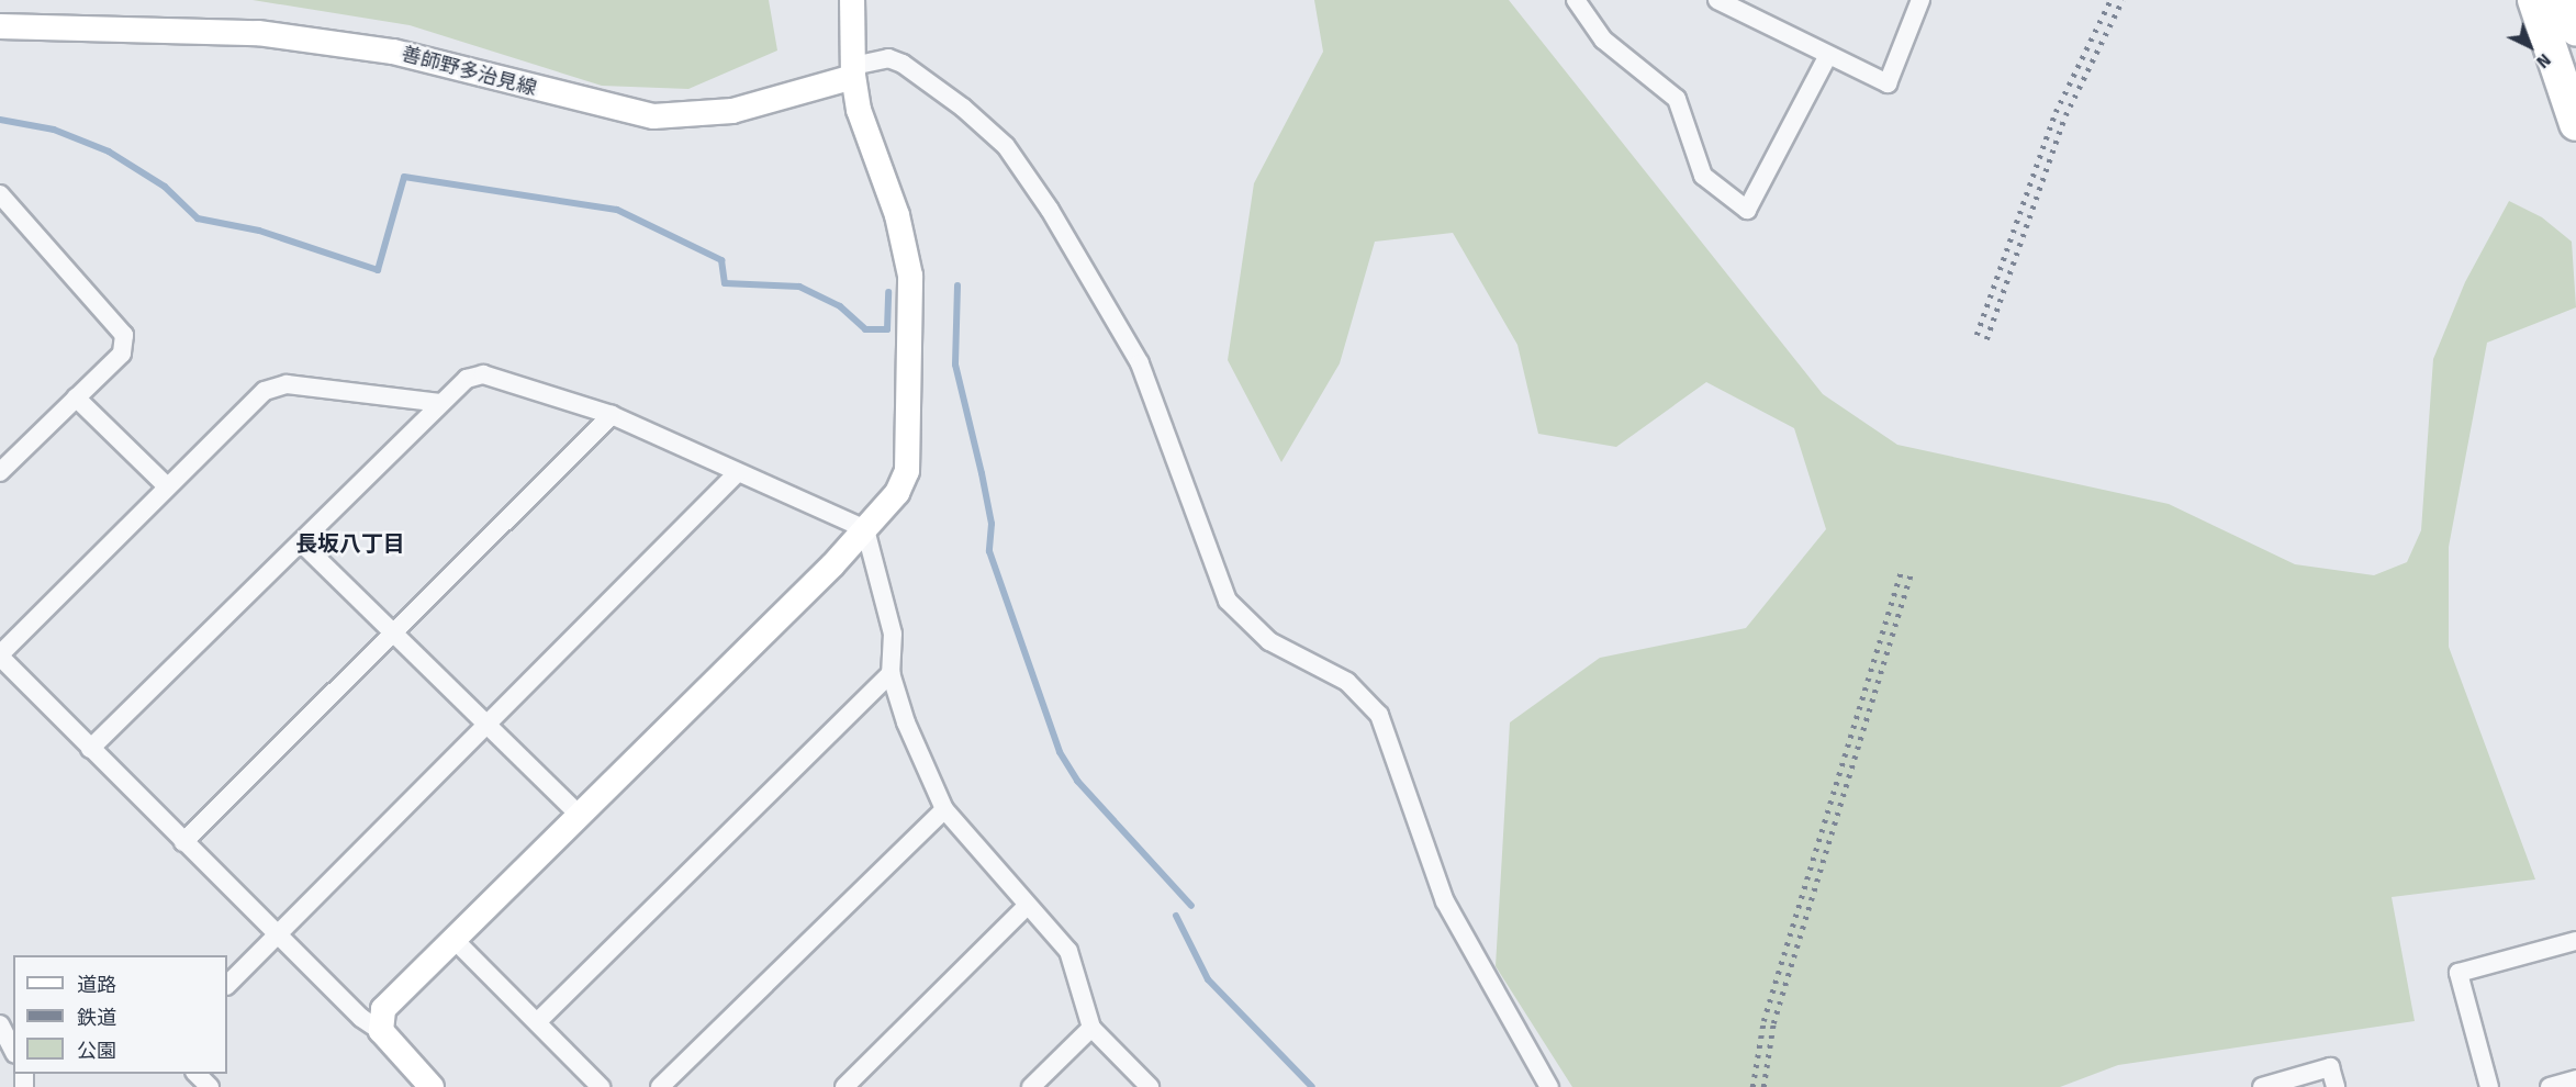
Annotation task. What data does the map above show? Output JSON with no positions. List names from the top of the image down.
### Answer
{
  "streets": {
    "street": ["善師野多治見線"]
  },
  "districts": ["長坂八丁目"],
  "legend": ["道路", "鉄道", "公園"],
  "north": "bottom right"
}
